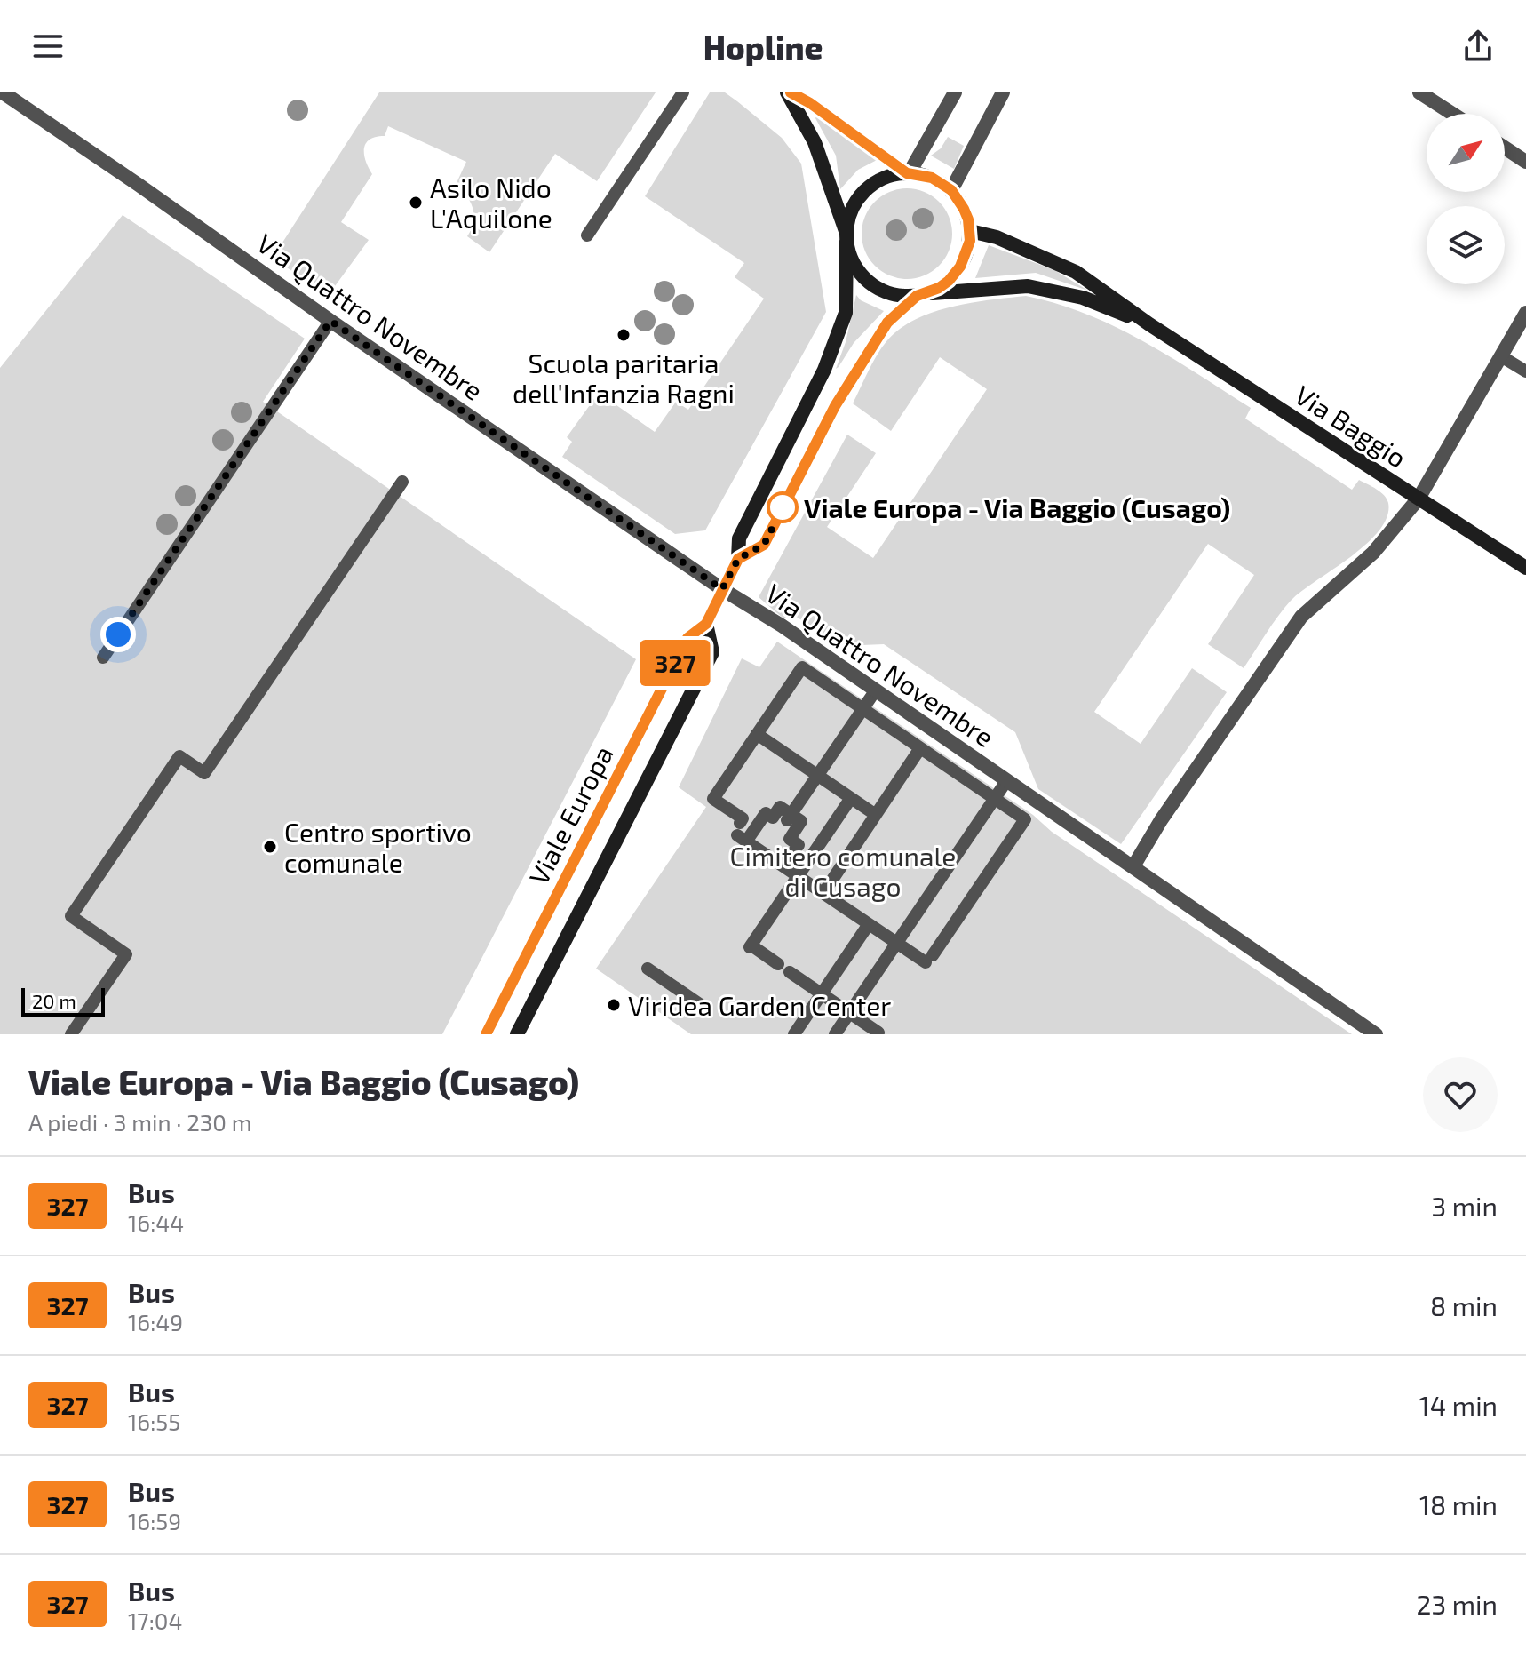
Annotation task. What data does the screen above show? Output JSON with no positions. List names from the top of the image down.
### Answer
{
  "streets": {
    "street": ["Via Quattro Novembre", "Via Baggio", "Viale Europa"]
  },
  "crossings": [
    ["Via Quattro Novembre", "Viale Europa"],
    ["Via Baggio", "Viale Europa"]
  ],
  "parks": ["Cimitero comunale di Cusago"],
  "places": [
    "Asilo Nido L'Aquilone",
    "Scuola paritaria dell'Infanzia Ragni",
    "Viale Europa - Via Baggio (Cusago)",
    "Centro sportivo comunale",
    "Viridea Garden Center"
  ],
  "lines": ["bus line 327"],
  "scale_bar": "20 m",
  "north": "top right",
  "page": {
    "header": "Hopline",
    "on_map": "327",
    "scale": "20 m",
    "heading": ["Viale Europa - Via Baggio (Cusago)", "A piedi · 3 min · 230 m"],
    "list": [
      {
        "mark": "327",
        "name": "Bus",
        "note": "16:44",
        "value": "3 min"
      },
      {
        "mark": "327",
        "name": "Bus",
        "note": "16:49",
        "value": "8 min"
      },
      {
        "mark": "327",
        "name": "Bus",
        "note": "16:55",
        "value": "14 min"
      },
      {
        "mark": "327",
        "name": "Bus",
        "note": "16:59",
        "value": "18 min"
      },
      {
        "mark": "327",
        "name": "Bus",
        "note": "17:04",
        "value": "23 min"
      }
    ]
  }
}
